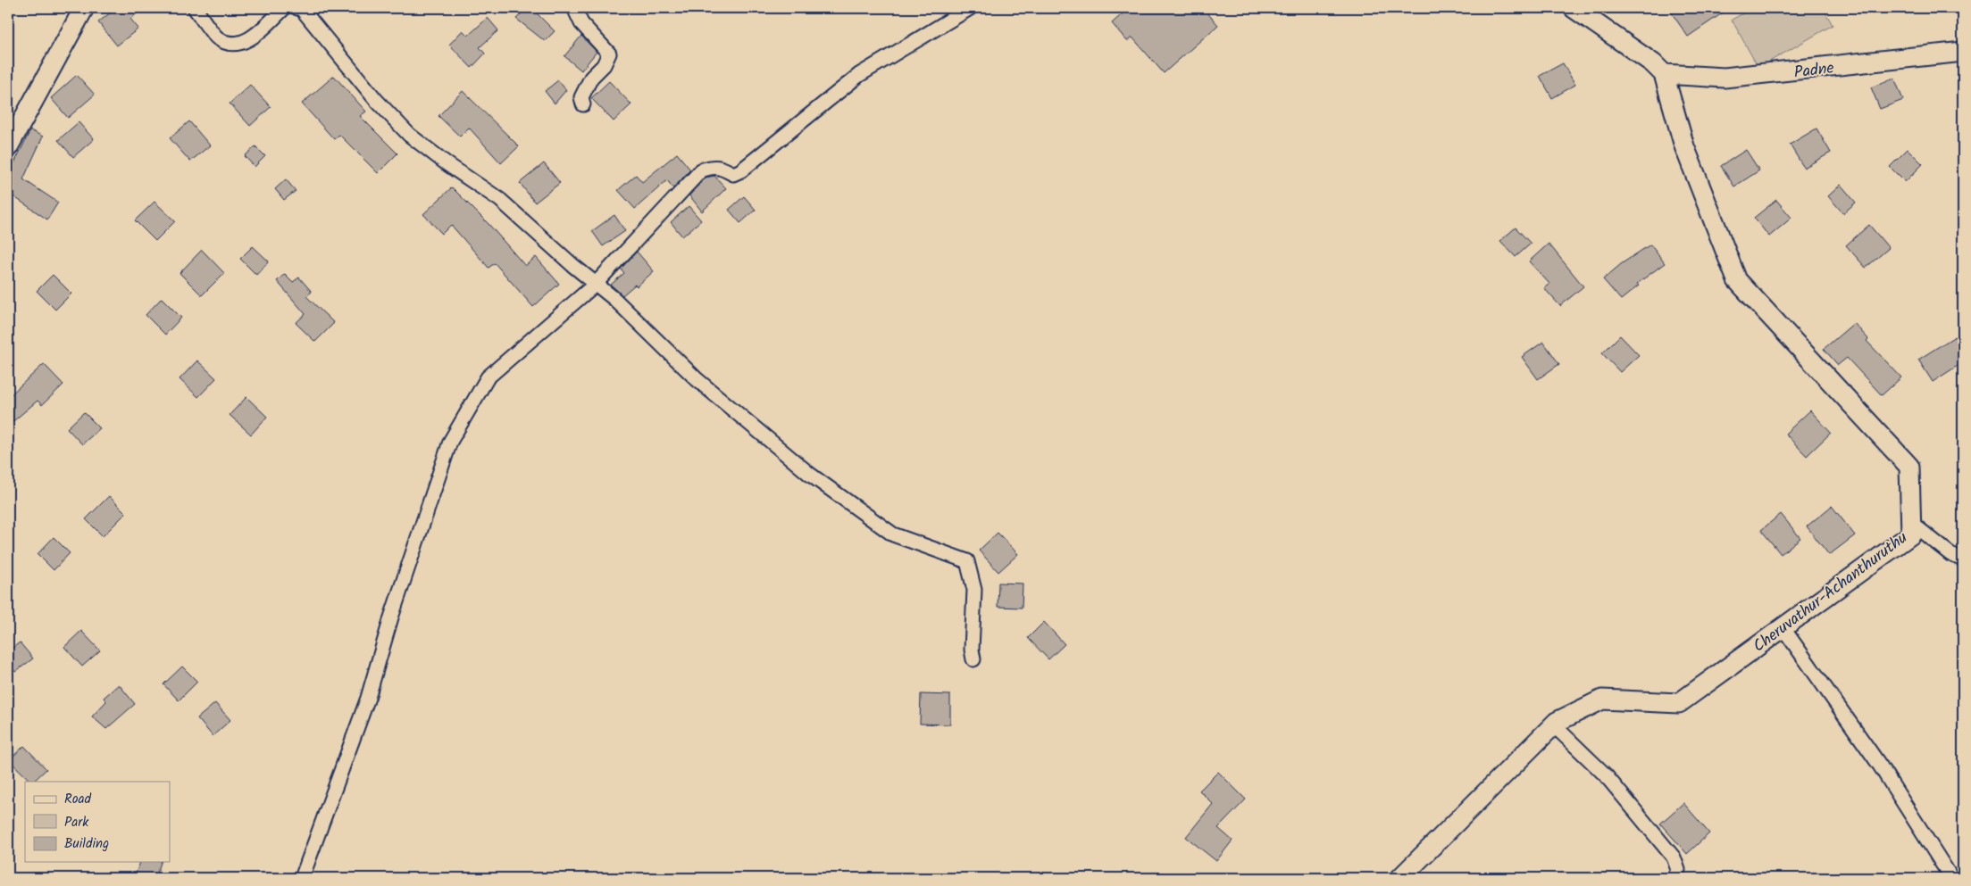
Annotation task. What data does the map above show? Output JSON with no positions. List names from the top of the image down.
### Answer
{
  "streets": {
    "main road": ["Padne", "Cheruvathur-Achanthuruthu"]
  },
  "crossings": [
    ["Padne", "Cheruvathur-Achanthuruthu"]
  ],
  "legend": ["Road", "Park", "Building"]
}
